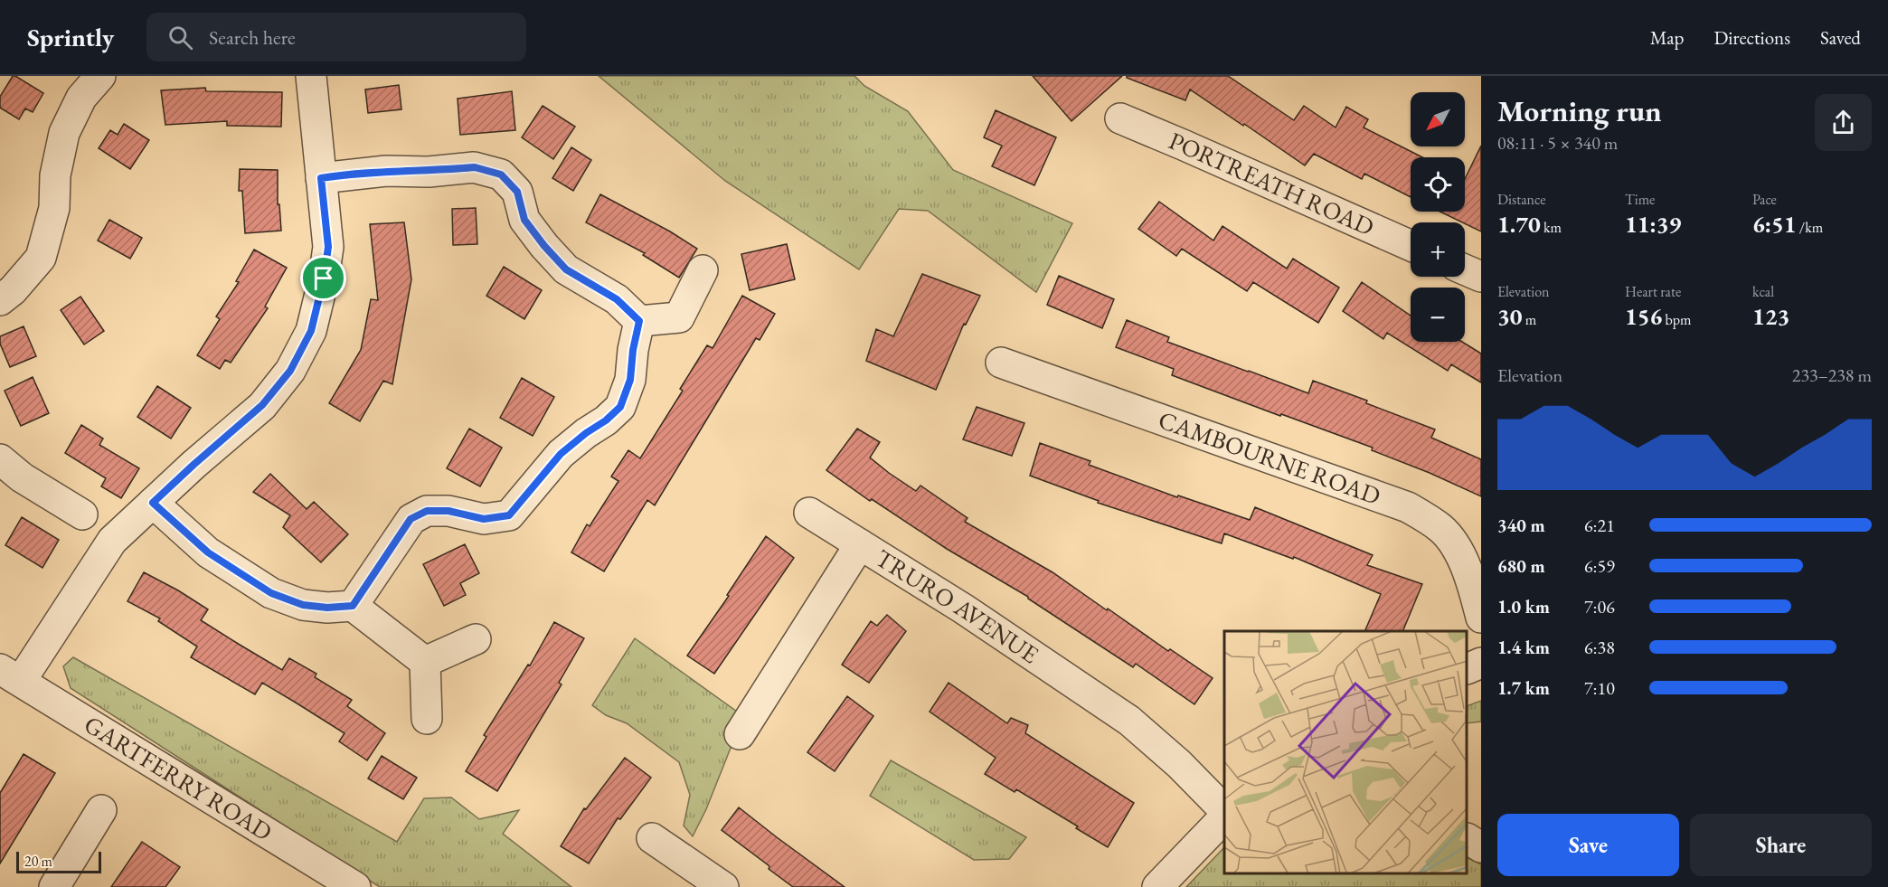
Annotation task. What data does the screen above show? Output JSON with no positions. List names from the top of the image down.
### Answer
{
  "streets": {
    "street": [
      "PORTREATH ROAD",
      "CAMBOURNE ROAD",
      "TRURO AVENUE",
      "GARTFERRY ROAD"
    ]
  },
  "scale_bar": "20 m",
  "north": "bottom left",
  "page": {
    "header": "Sprintly",
    "search": "Search here",
    "nav": ["Map", "Directions", "Saved"],
    "heading": ["Morning run", "08:11 · 5 × 340 m"],
    "map_buttons": ["+", "−"],
    "stats": [
      ["Distance", "1.70 km"],
      ["Time", "11:39"],
      ["Pace", "6:51 /km"],
      ["Elevation", "30 m"],
      ["Heart rate", "156 bpm"],
      ["kcal", "123"]
    ],
    "chart": ["Elevation", "233–238 m"],
    "list": [
      {
        "name": "340 m",
        "note": "6:21"
      },
      {
        "name": "680 m",
        "note": "6:59"
      },
      {
        "name": "1.0 km",
        "note": "7:06"
      },
      {
        "name": "1.4 km",
        "note": "6:38"
      },
      {
        "name": "1.7 km",
        "note": "7:10"
      }
    ],
    "buttons": ["Save", "Share"],
    "scale": "20 m"
  }
}
